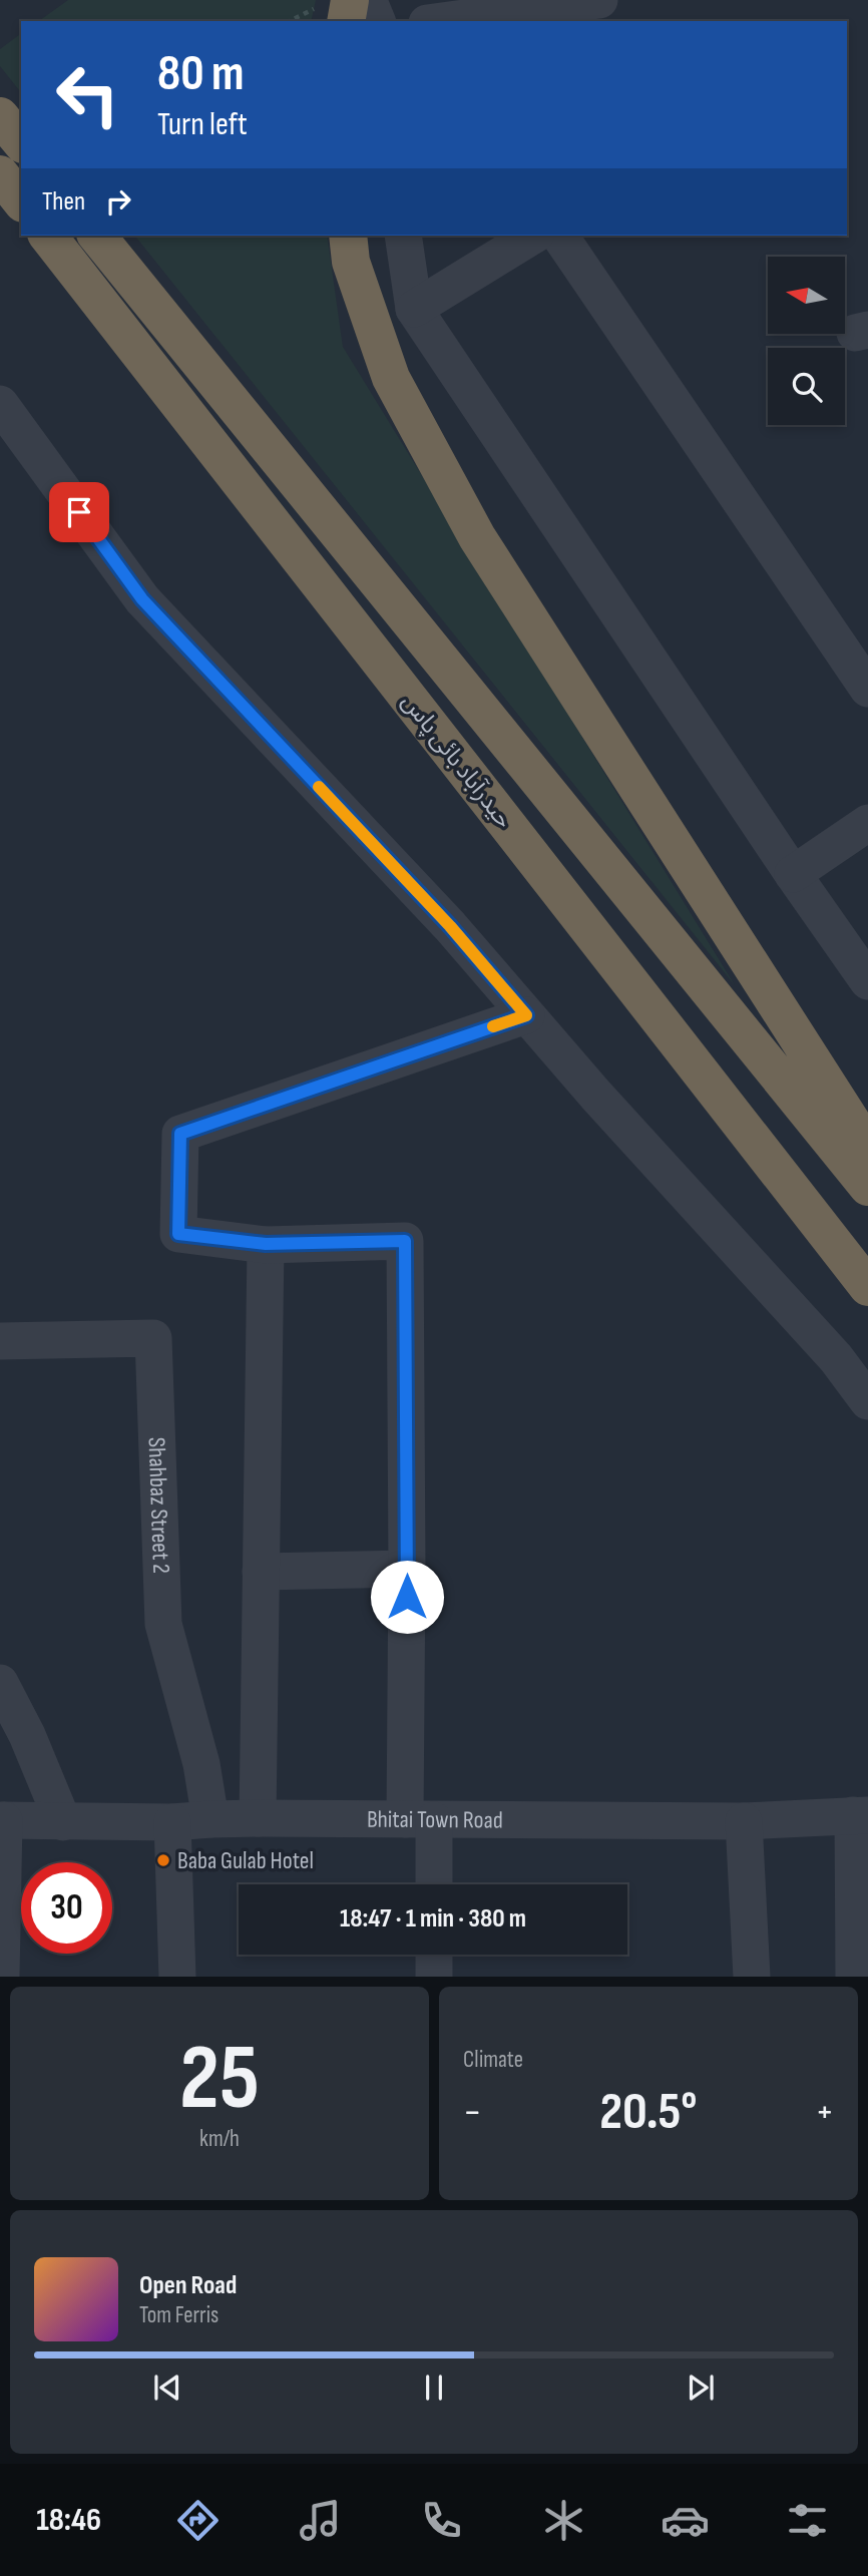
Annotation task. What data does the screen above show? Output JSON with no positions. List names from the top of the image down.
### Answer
{
  "streets": {
    "highway": ["حیدرآباد بائی پاس"],
    "street": ["Shahbaz Street 2", "Bhitai Town Road"]
  },
  "crossings": [
    ["Shahbaz Street 2", "Bhitai Town Road"]
  ],
  "places": ["Baba Gulab Hotel"],
  "north": "left",
  "page": {
    "turn": ["80 m", "Turn left"],
    "then": "Then",
    "limit": "30",
    "trip": "18:47 · 1 min · 380 m",
    "tile": [
      ["25", "km/h"],
      "Climate"
    ],
    "heat": ["−", "20.5°", "+"],
    "song": ["Open Road", "Tom Ferris"],
    "tabs": "18:46"
  }
}
